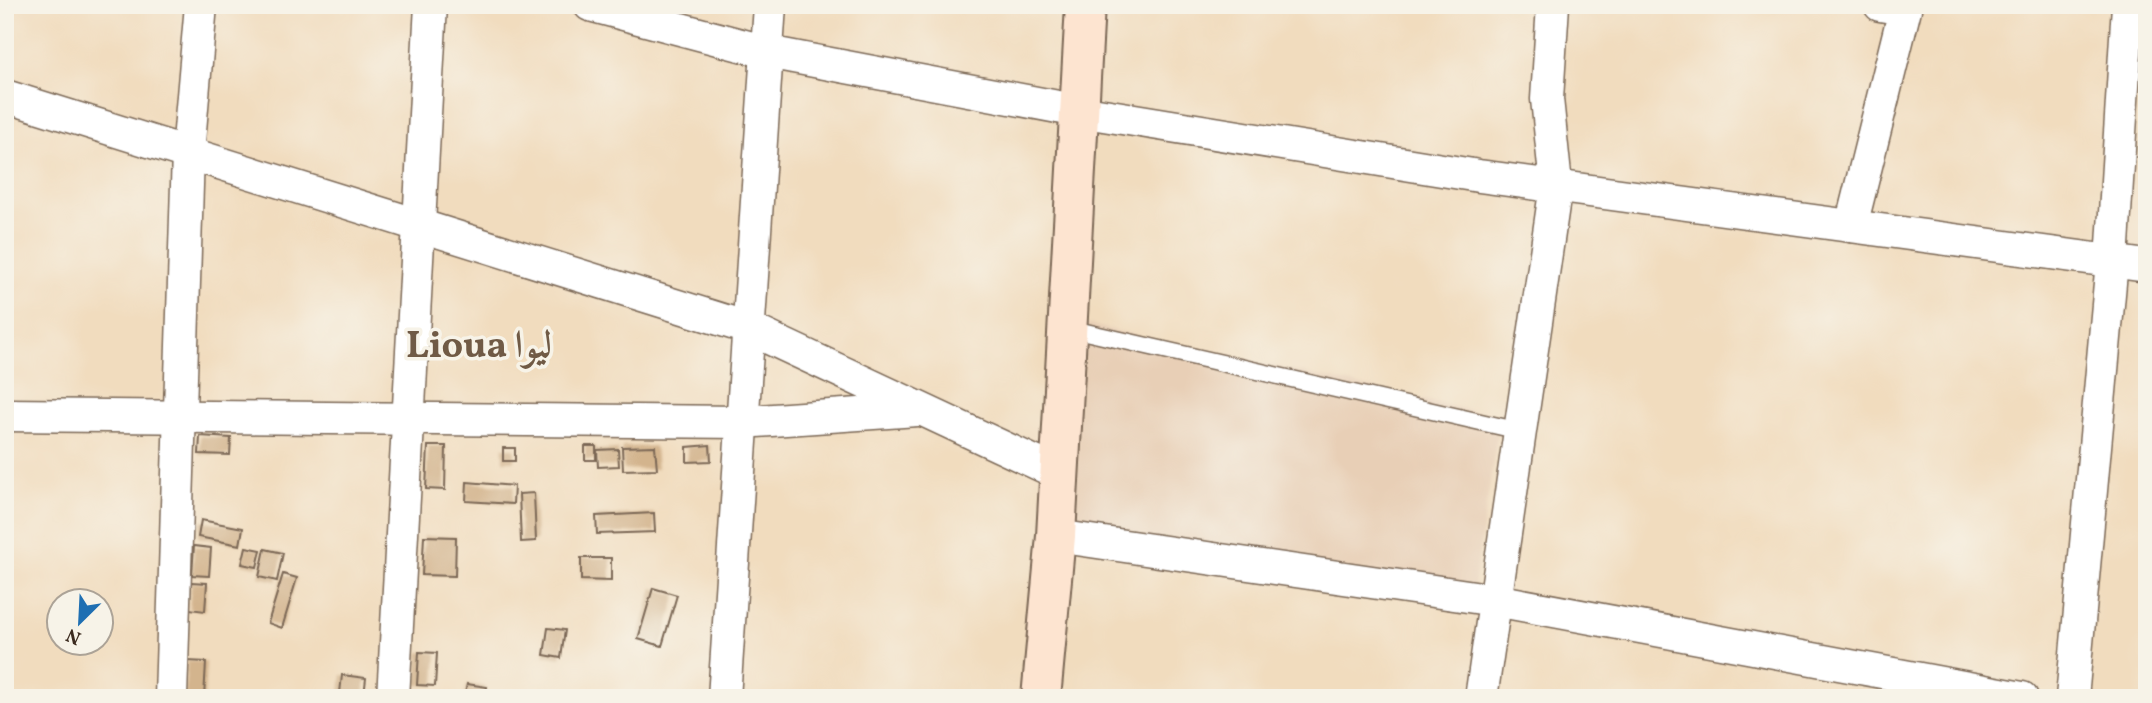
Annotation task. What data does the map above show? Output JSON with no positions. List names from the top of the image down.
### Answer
{
  "districts": ["Lioua ليوا"],
  "north": "bottom left"
}
